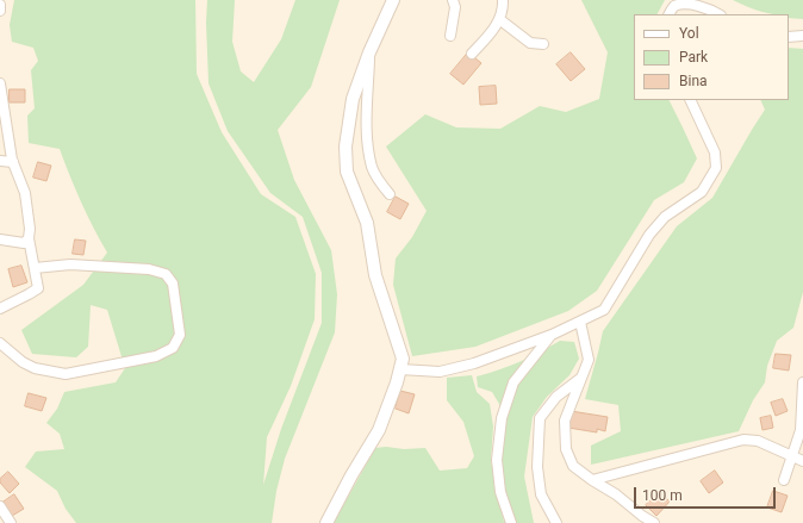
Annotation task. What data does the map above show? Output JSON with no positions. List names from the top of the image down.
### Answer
{
  "legend": ["Yol", "Park", "Bina"],
  "scale_bar": "100 m"
}
